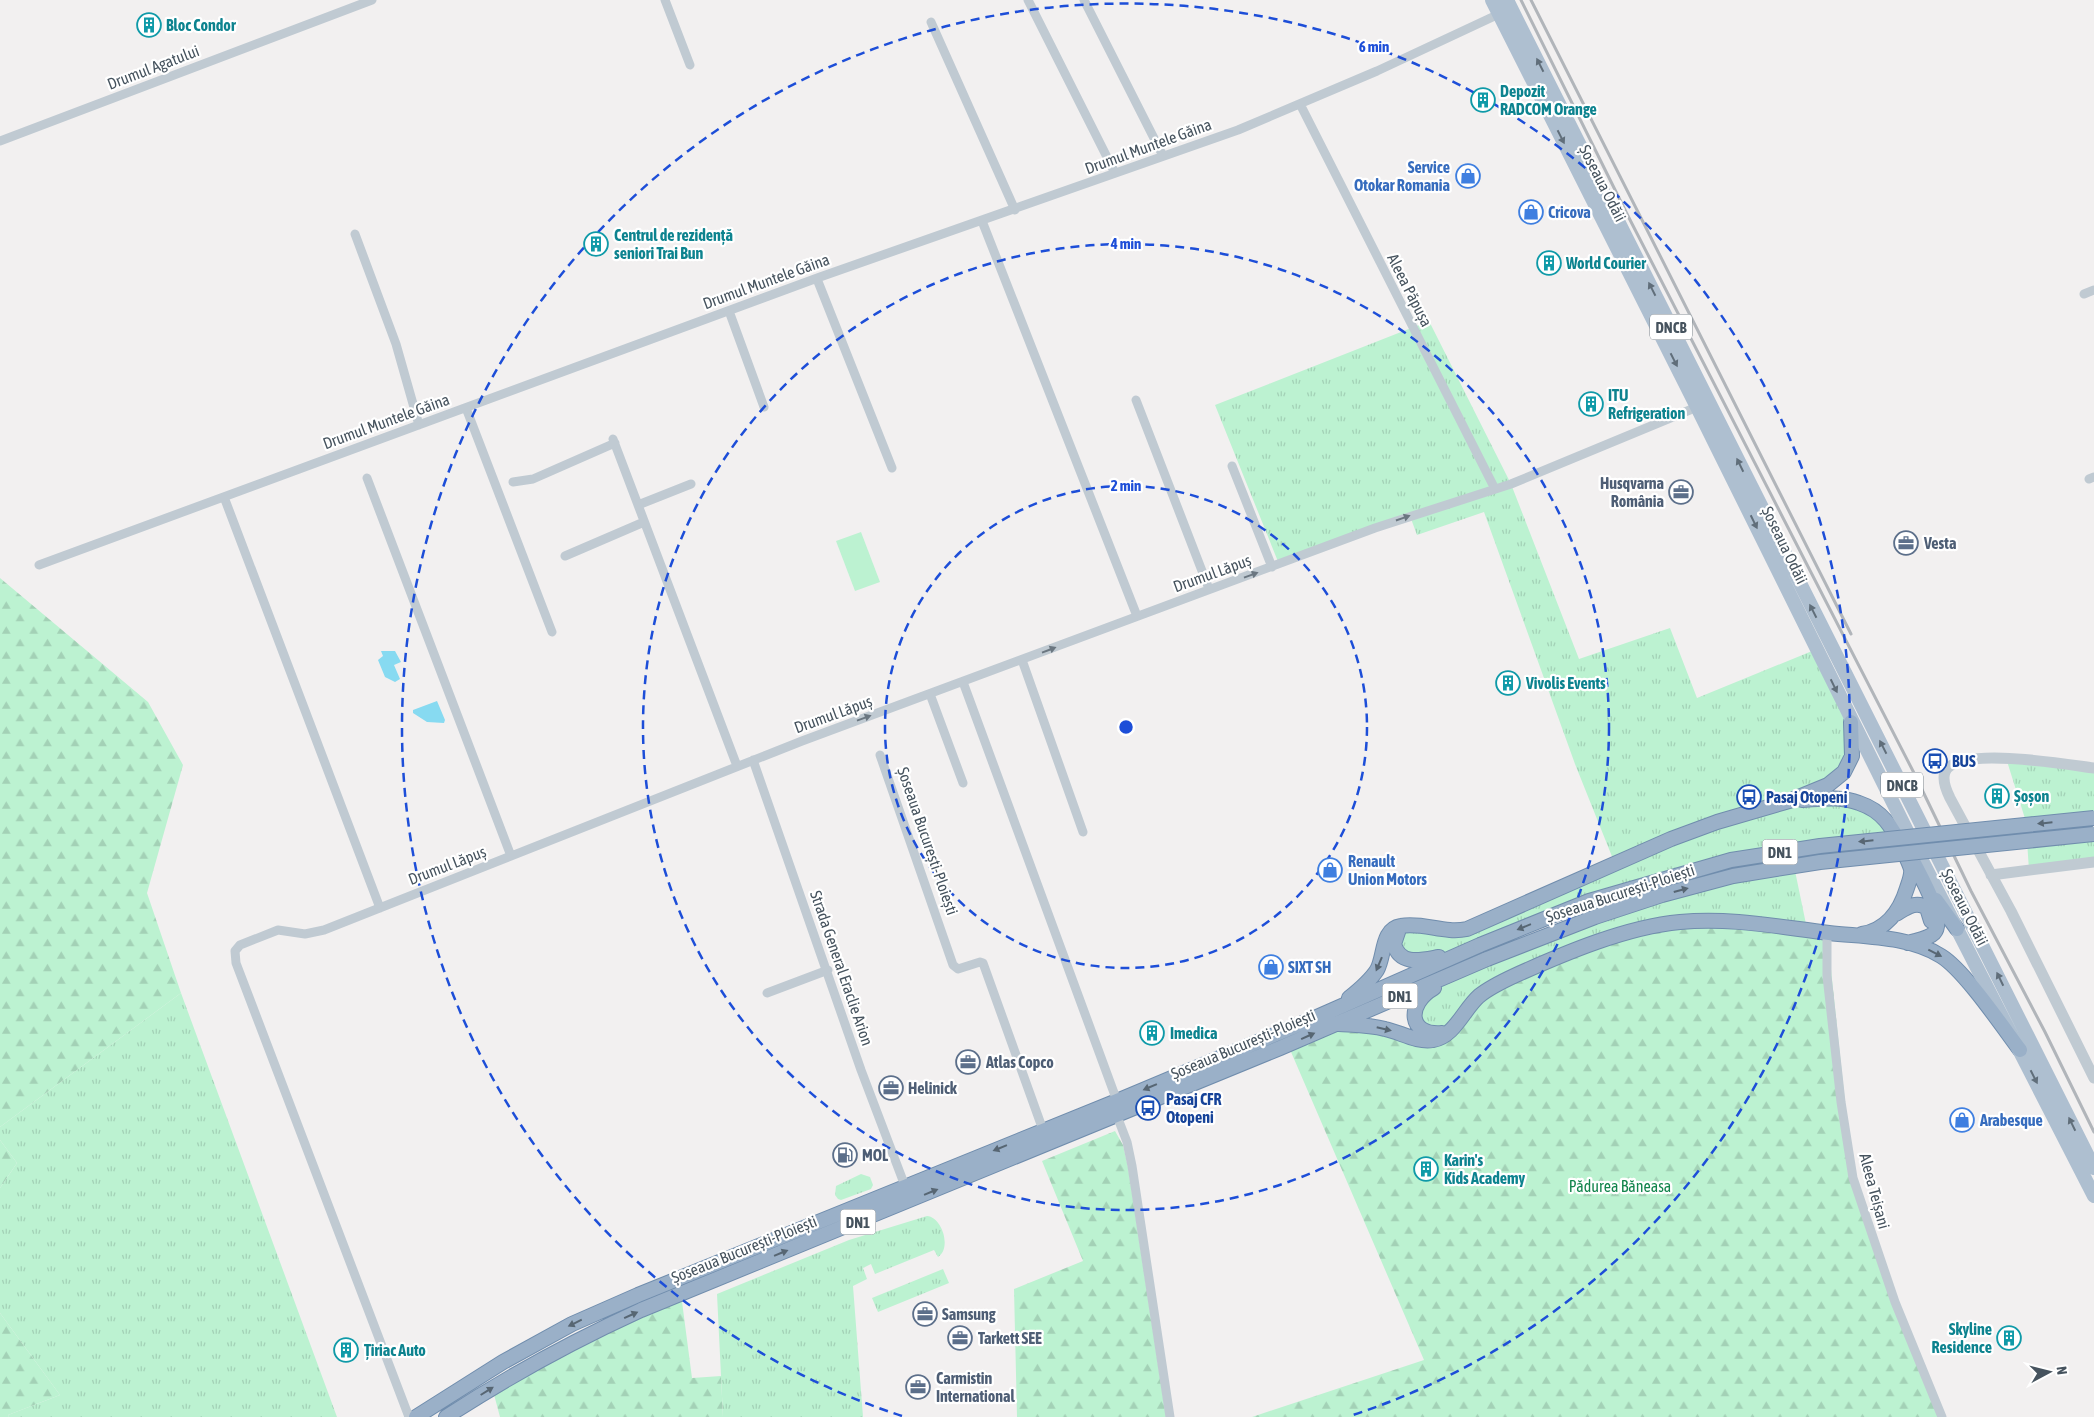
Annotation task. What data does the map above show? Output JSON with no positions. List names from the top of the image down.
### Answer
{
  "streets": {
    "highway": ["Șoseaua București-Ploiești", "DN1"],
    "main road": ["Șoseaua Odăii", "DNCB"],
    "street": [
      "Drumul Agatului",
      "Drumul Muntele Găina",
      "Aleea Păpușa",
      "Drumul Lăpuș",
      "Strada General Eraclie Arion",
      "Aleea Teișani"
    ]
  },
  "crossings": [
    ["Drumul Muntele Găina", "Șoseaua Odăii"],
    ["Drumul Muntele Găina", "Aleea Păpușa"],
    ["Șoseaua Odăii", "Drumul Lăpuș"],
    ["Aleea Păpușa", "Drumul Lăpuș"],
    ["Drumul Lăpuș", "Strada General Eraclie Arion"],
    ["Șoseaua București-Ploiești", "Strada General Eraclie Arion"]
  ],
  "parks": ["Pădurea Băneasa"],
  "places": {
    "building": [
      "Bloc Condor",
      "Depozit RADCOM Orange",
      "Centrul de rezidență seniori Trai Bun",
      "World Courier",
      "ITU Refrigeration",
      "Vivolis Events",
      "Șoșon",
      "Imedica",
      "Karin's Kids Academy",
      "Skyline Residence",
      "Țiriac Auto"
    ],
    "shop": [
      "Service Otokar Romania",
      "Cricova",
      "Renault Union Motors",
      "SIXT SH",
      "Arabesque"
    ],
    "office": [
      "Husqvarna România",
      "Vesta",
      "Atlas Copco",
      "Helinick",
      "Samsung",
      "Tarkett SEE",
      "Carmistin International"
    ],
    "bus stop": ["BUS", "Pasaj Otopeni", "Pasaj CFR Otopeni"],
    "fuel station": ["MOL"]
  },
  "north": "right",
  "rings": ["6 min", "4 min", "2 min"]
}
